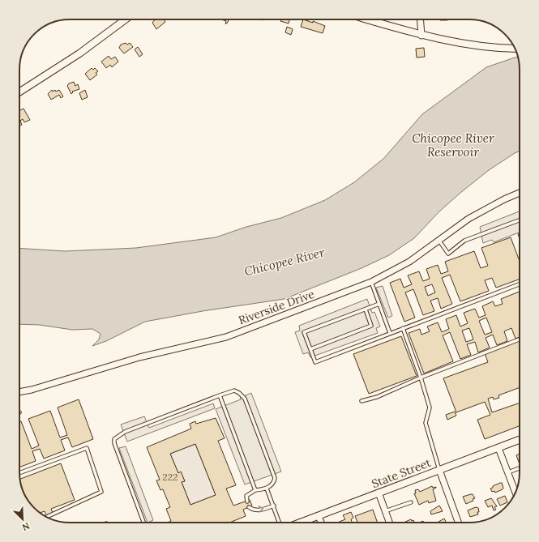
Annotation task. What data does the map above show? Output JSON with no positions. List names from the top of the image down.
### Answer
{
  "streets": {
    "street": ["Riverside Drive", "State Street"]
  },
  "water": ["Chicopee River Reservoir", "Chicopee River"],
  "house_numbers": ["222"],
  "north": "bottom right"
}
